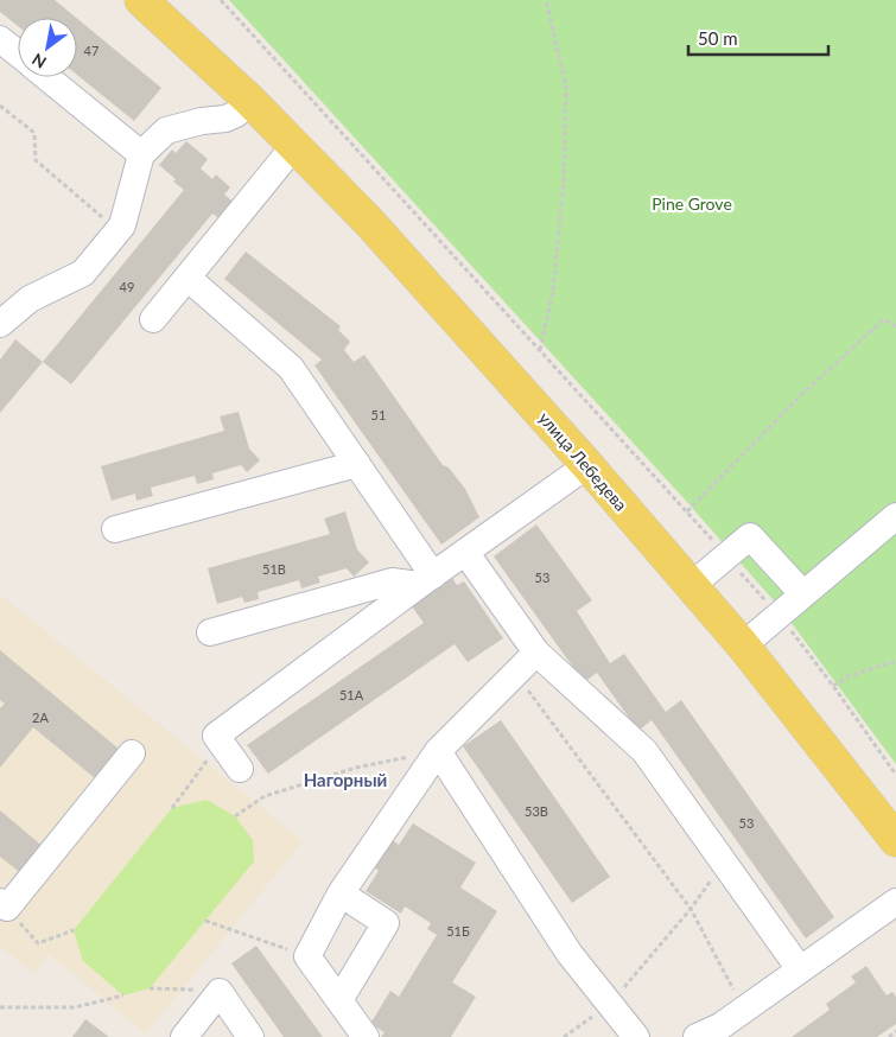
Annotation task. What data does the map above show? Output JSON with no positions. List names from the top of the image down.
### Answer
{
  "streets": {
    "main road": ["улица Лебедева"]
  },
  "districts": ["Нагорный"],
  "parks": ["Pine Grove"],
  "house_numbers": [
    "47",
    "49",
    "51",
    "51В",
    "53",
    "51А",
    "2А",
    "53В",
    "53",
    "51Б"
  ],
  "scale_bar": "50 m",
  "north": "bottom left"
}
